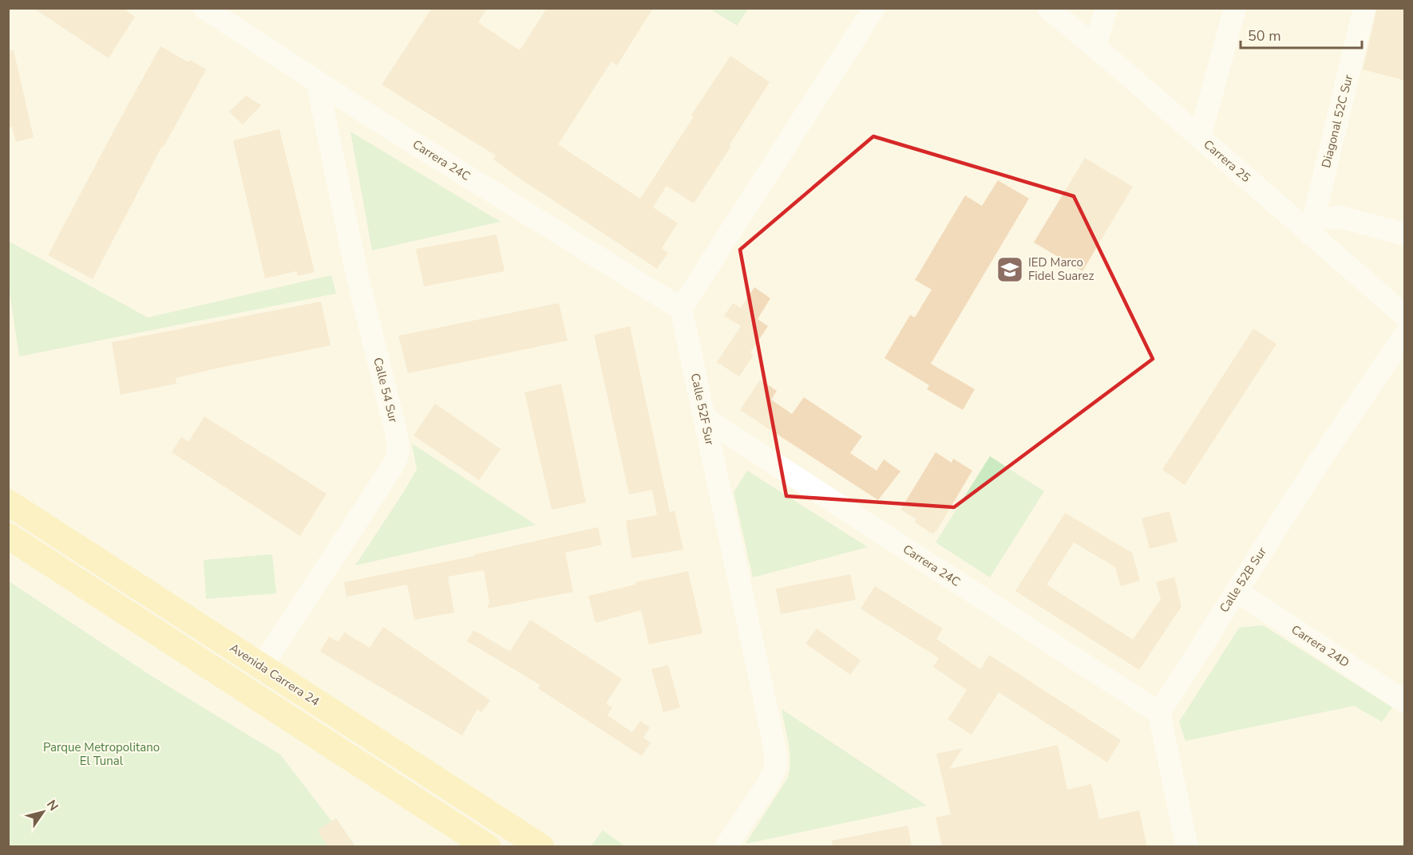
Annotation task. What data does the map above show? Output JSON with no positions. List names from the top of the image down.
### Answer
{
  "streets": {
    "main road": ["Avenida Carrera 24"],
    "street": [
      "Diagonal 52C Sur",
      "Carrera 24C",
      "Carrera 25",
      "Calle 54 Sur",
      "Calle 52F Sur",
      "Calle 52B Sur",
      "Carrera 24D"
    ]
  },
  "crossings": [
    ["Diagonal 52C Sur", "Carrera 25"],
    ["Carrera 24C", "Calle 54 Sur"],
    ["Carrera 24C", "Calle 52F Sur"],
    ["Carrera 24C", "Calle 52B Sur"],
    ["Calle 54 Sur", "Avenida Carrera 24"],
    ["Calle 52B Sur", "Carrera 24D"]
  ],
  "parks": ["Parque Metropolitano El Tunal"],
  "places": {
    "school or university": ["IED Marco Fidel Suarez"]
  },
  "scale_bar": "50 m",
  "north": "top right"
}
